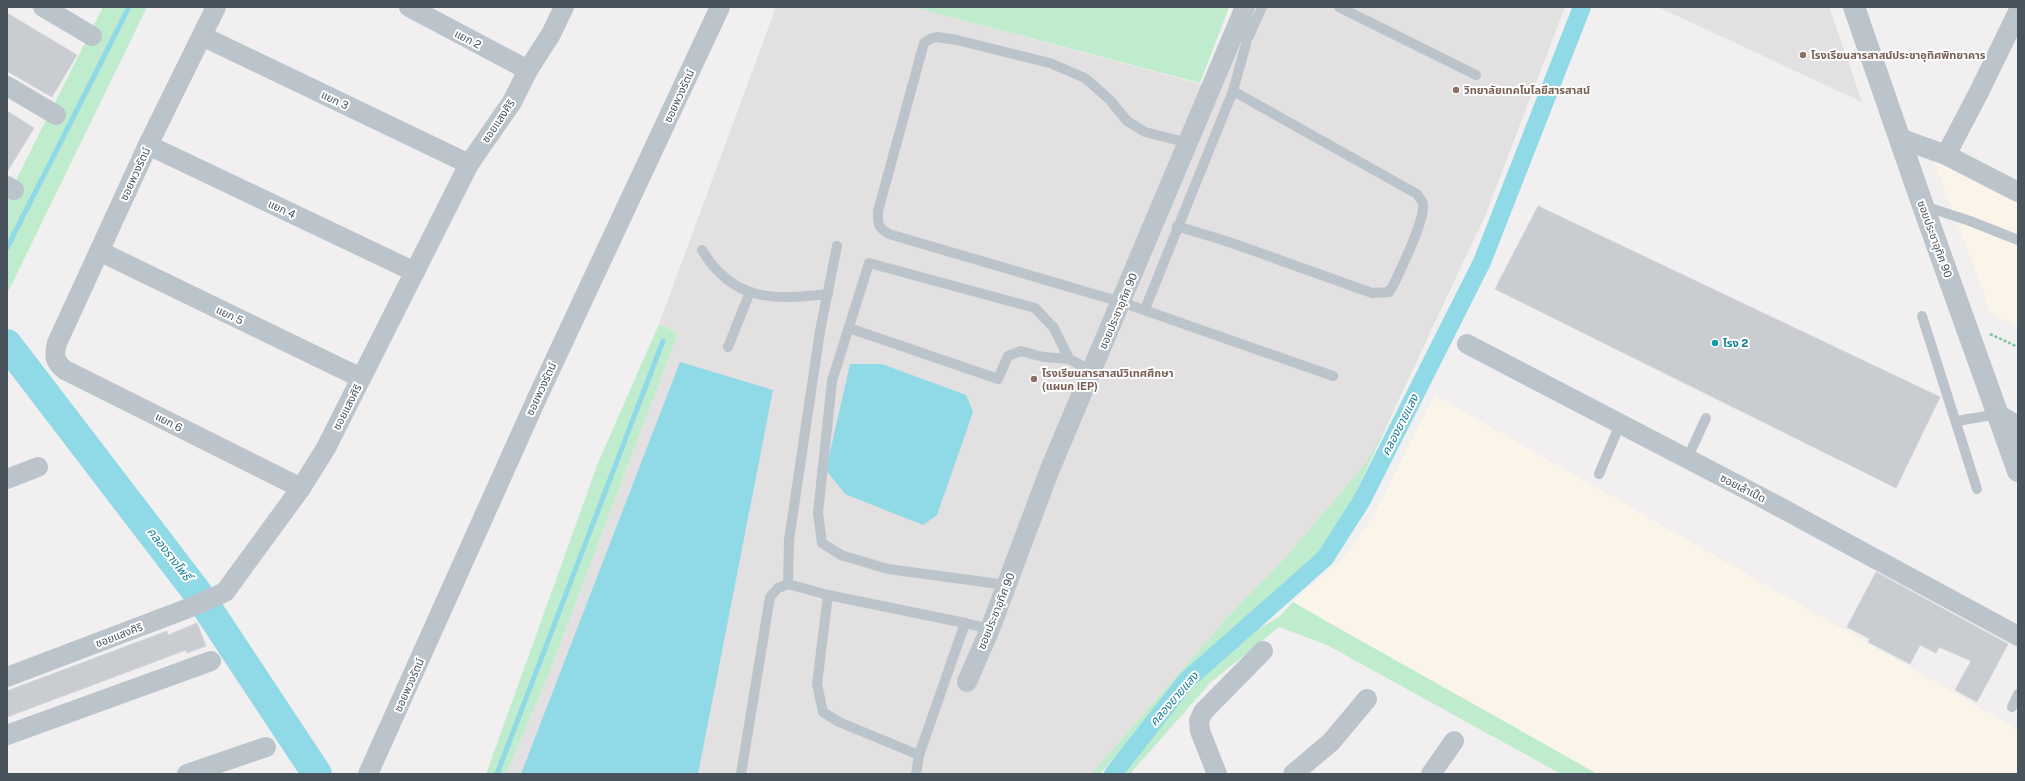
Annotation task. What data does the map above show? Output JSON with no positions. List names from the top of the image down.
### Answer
{
  "streets": {
    "street": [
      "แยก 2",
      "ซอยพวงรัตน์",
      "แยก 3",
      "ซอยแสงศิริ",
      "แยก 4",
      "ซอยประชาอุทิศ 90",
      "แยก 5",
      "แยก 6",
      "ซอยเล้าเป็ด"
    ]
  },
  "crossings": [
    ["แยก 2", "ซอยแสงศิริ"],
    ["ซอยพวงรัตน์", "แยก 3"],
    ["ซอยพวงรัตน์", "แยก 4"],
    ["ซอยพวงรัตน์", "แยก 5"],
    ["ซอยพวงรัตน์", "แยก 6"],
    ["แยก 3", "ซอยแสงศิริ"],
    ["ซอยแสงศิริ", "แยก 4"],
    ["ซอยแสงศิริ", "แยก 5"],
    ["ซอยแสงศิริ", "แยก 6"]
  ],
  "water": ["คลองยายแสง", "คลองรางโพธิ์"],
  "places": [
    "โรงเรียนสารสาสน์ประชาอุทิศพิทยาคาร",
    "วิทยาลัยเทคโนโลยีสารสาสน์",
    "โรง 2",
    "โรงเรียนสารสาสน์วิเทศศึกษา (แผนก IEP)"
  ]
}
